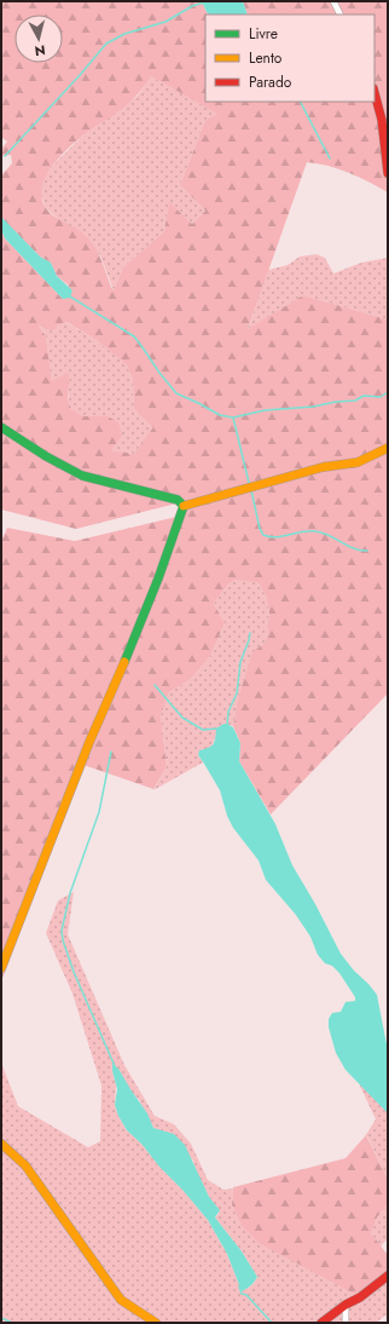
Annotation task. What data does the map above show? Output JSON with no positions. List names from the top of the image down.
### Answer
{
  "legend": ["Livre", "Lento", "Parado"],
  "north": "bottom"
}
